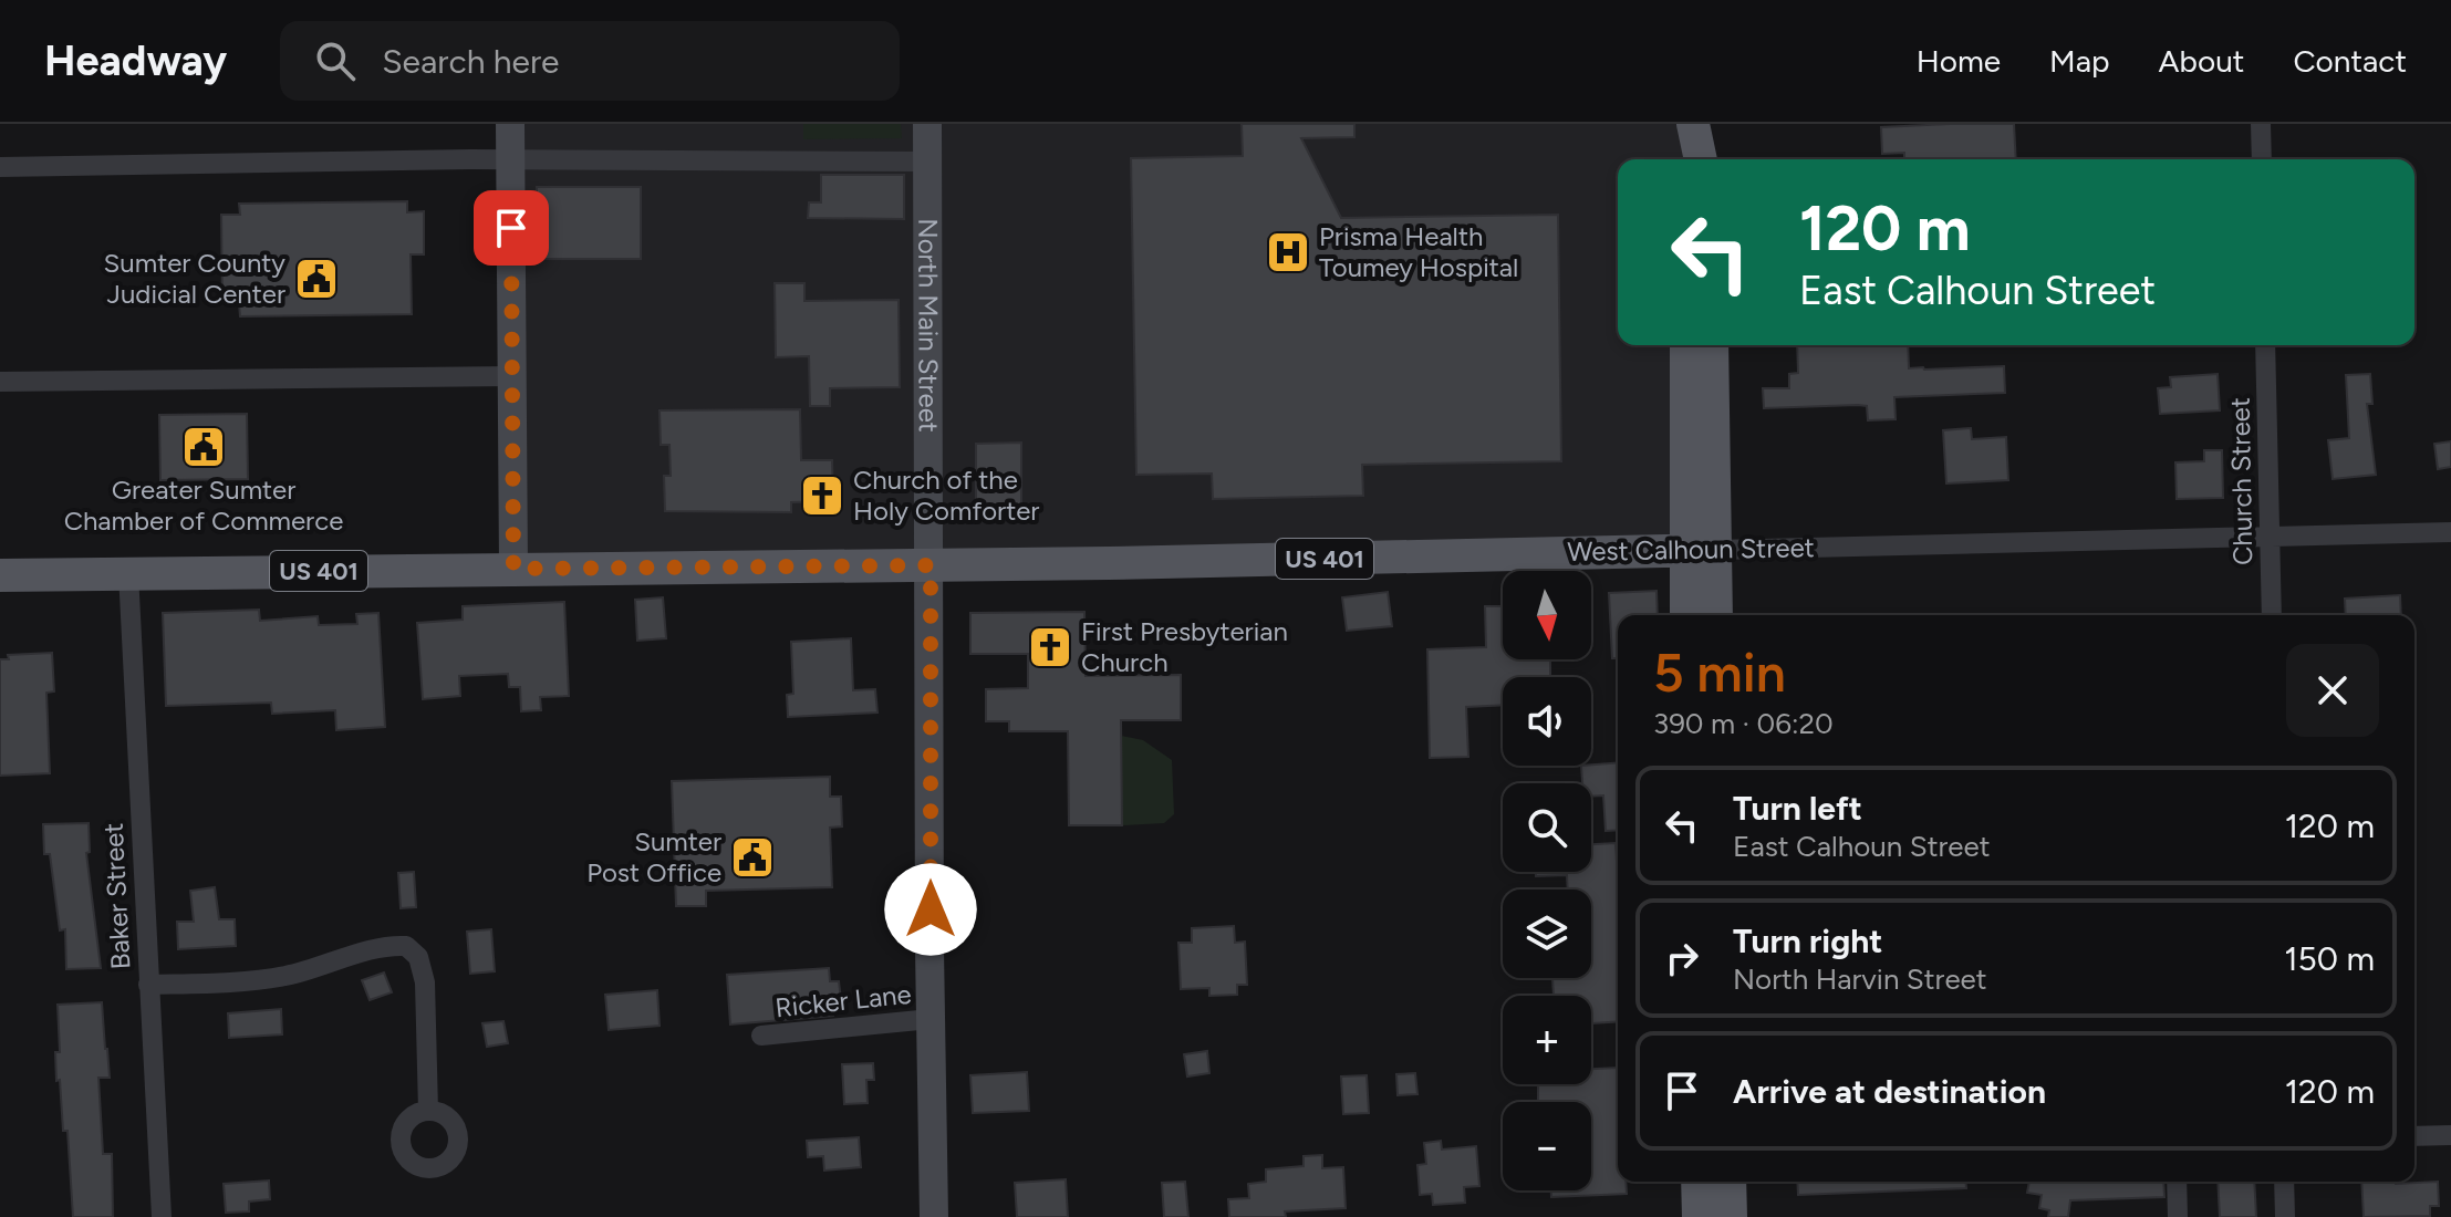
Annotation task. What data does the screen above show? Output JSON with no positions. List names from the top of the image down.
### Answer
{
  "streets": {
    "main road": ["North Main Street", "West Calhoun Street", "US 401"],
    "street": ["Church Street", "Baker Street", "Ricker Lane"]
  },
  "crossings": [
    ["North Main Street", "West Calhoun Street"],
    ["North Main Street", "US 401"],
    ["North Main Street", "Ricker Lane"],
    ["Church Street", "West Calhoun Street"],
    ["West Calhoun Street", "US 401"],
    ["US 401", "Baker Street"]
  ],
  "places": {
    "hospital": ["Prisma Health Toumey Hospital"],
    "public building": ["Sumter County Judicial Center", "Greater Sumter Chamber of Commerce", "Sumter Post Office"],
    "church": ["Church of the Holy Comforter", "First Presbyterian Church"]
  },
  "north": "bottom",
  "page": {
    "header": "Headway",
    "search": "Search here",
    "nav": [
      "Home",
      "Map",
      "About",
      "Contact"
    ],
    "turn": ["120 m", "East Calhoun Street"],
    "map_buttons": ["+", "−"],
    "heading": ["5 min", "390 m · 06:20"],
    "list": [
      {
        "name": "Turn left",
        "note": "East Calhoun Street",
        "value": "120 m"
      },
      {
        "name": "Turn right",
        "note": "North Harvin Street",
        "value": "150 m"
      },
      {
        "name": "Arrive at destination",
        "value": "120 m"
      }
    ]
  }
}
